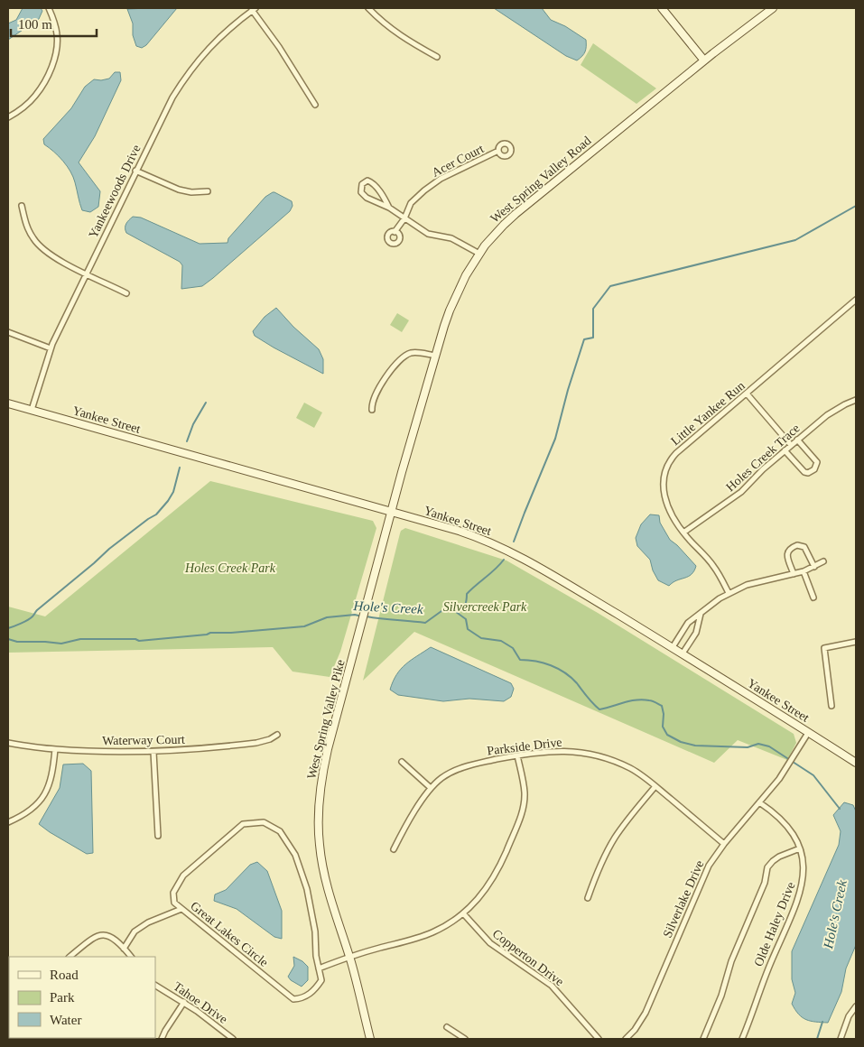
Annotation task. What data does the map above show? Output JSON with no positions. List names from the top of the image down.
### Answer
{
  "streets": {
    "street": [
      "Acer Court",
      "West Spring Valley Road",
      "Yankeewoods Drive",
      "Little Yankee Run",
      "Yankee Street",
      "Holes Creek Trace",
      "West Spring Valley Pike",
      "Waterway Court",
      "Parkside Drive",
      "Silverlake Drive",
      "Olde Haley Drive",
      "Great Lakes Circle",
      "Copperton Drive",
      "Tahoe Drive"
    ]
  },
  "crossings": [
    ["West Spring Valley Road", "Yankee Street"],
    ["West Spring Valley Road", "West Spring Valley Pike"],
    ["Yankeewoods Drive", "Yankee Street"],
    ["Little Yankee Run", "Holes Creek Trace"],
    ["Yankee Street", "West Spring Valley Pike"],
    ["Yankee Street", "Silverlake Drive"],
    ["Parkside Drive", "Silverlake Drive"],
    ["Silverlake Drive", "Olde Haley Drive"]
  ],
  "water": ["Hole's Creek"],
  "parks": ["Holes Creek Park", "Silvercreek Park"],
  "legend": ["Road", "Park", "Water"],
  "scale_bar": "100 m"
}
